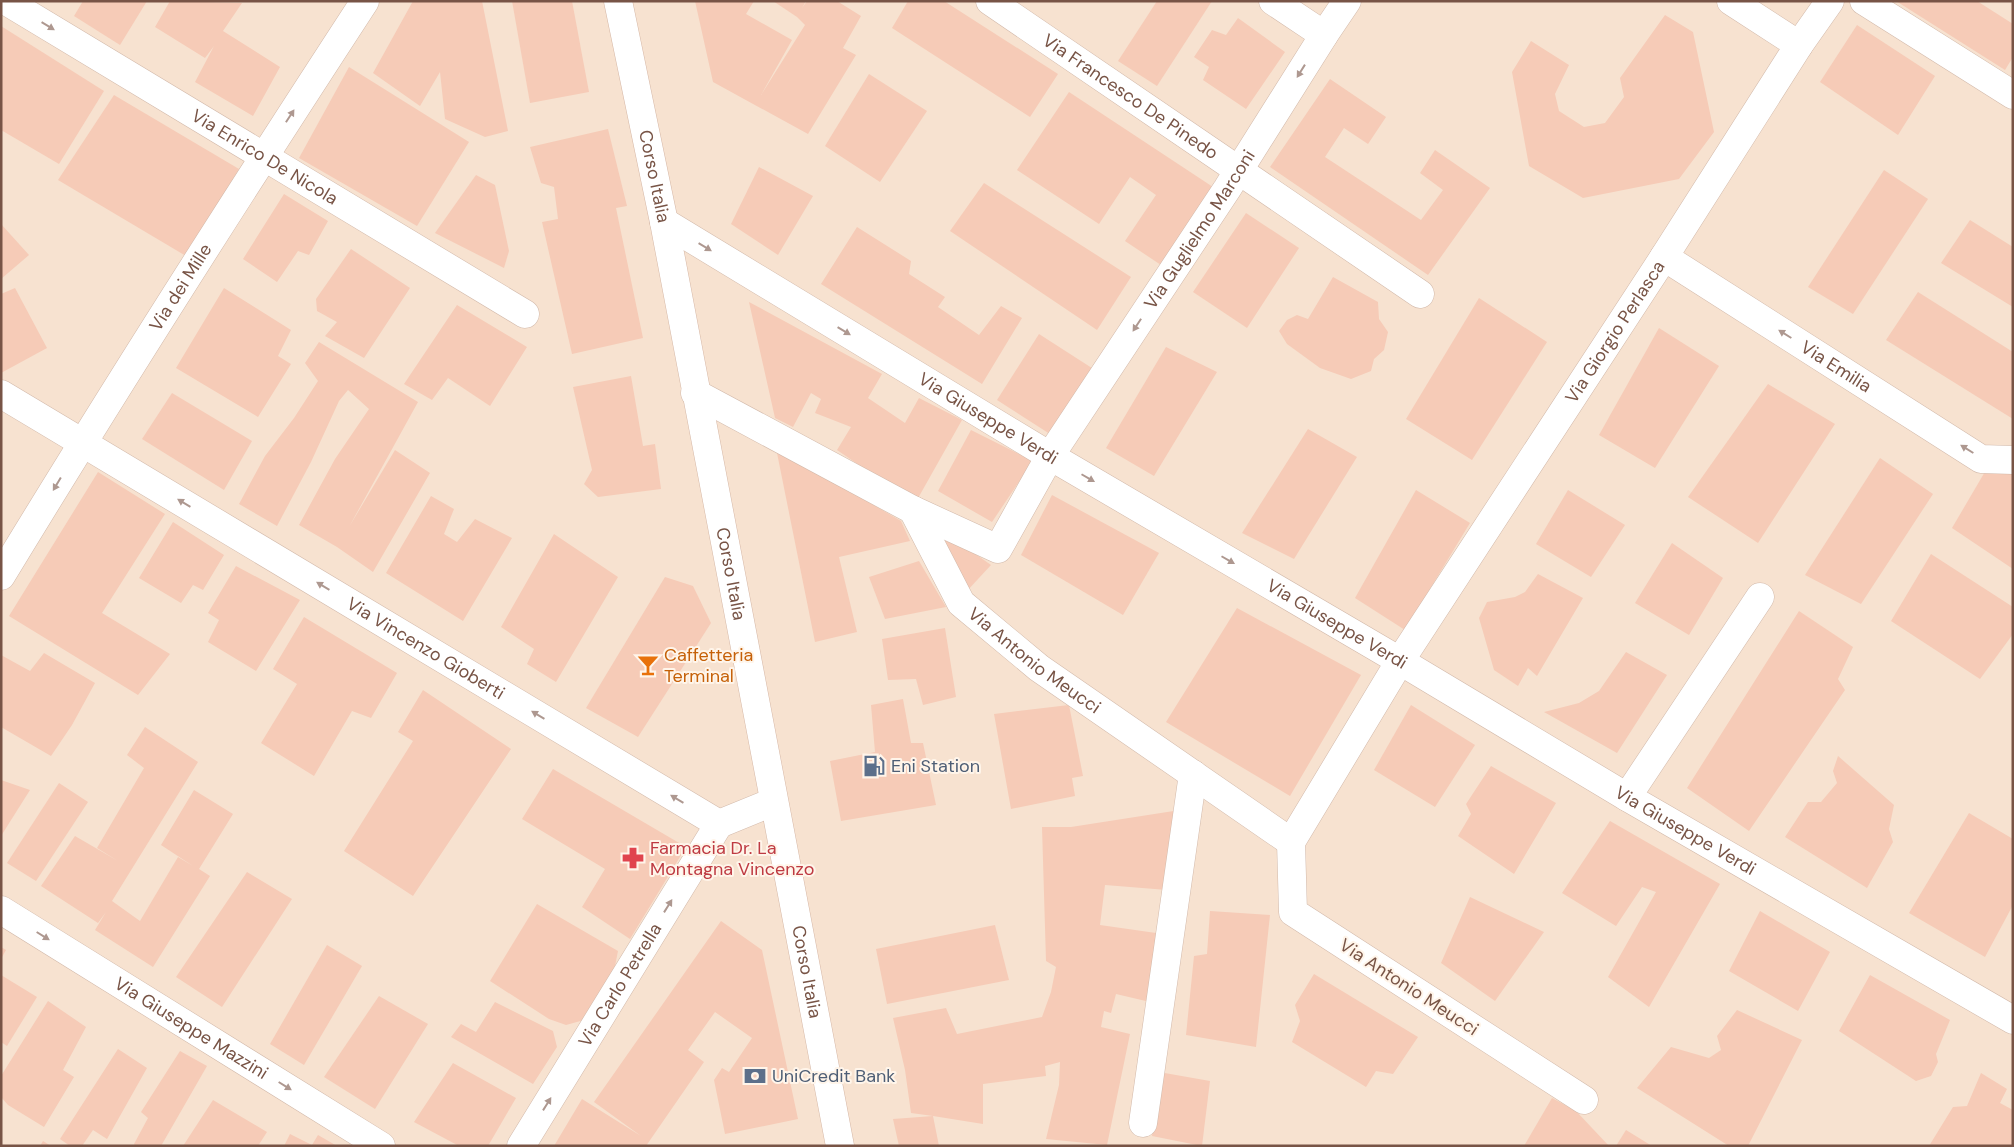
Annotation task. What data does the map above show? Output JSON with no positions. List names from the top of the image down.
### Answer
{
  "streets": {
    "street": [
      "Via Francesco De Pinedo",
      "Via Enrico De Nicola",
      "Corso Italia",
      "Via Guglielmo Marconi",
      "Via dei Mille",
      "Via Giorgio Perlasca",
      "Via Emilia",
      "Via Giuseppe Verdi",
      "Via Vincenzo Gioberti",
      "Via Antonio Meucci",
      "Via Carlo Petrella",
      "Via Giuseppe Mazzini"
    ]
  },
  "crossings": [
    ["Via Francesco De Pinedo", "Via Guglielmo Marconi"],
    ["Via Enrico De Nicola", "Via dei Mille"],
    ["Corso Italia", "Via Giuseppe Verdi"],
    ["Via Guglielmo Marconi", "Via Giuseppe Verdi"],
    ["Via dei Mille", "Via Vincenzo Gioberti"],
    ["Via Giorgio Perlasca", "Via Emilia"],
    ["Via Giorgio Perlasca", "Via Giuseppe Verdi"],
    ["Via Vincenzo Gioberti", "Via Carlo Petrella"]
  ],
  "one_way": [
    "Via Enrico De Nicola",
    "Via Guglielmo Marconi",
    "Via Emilia",
    "Via Giuseppe Verdi",
    "Via Vincenzo Gioberti",
    "Via Carlo Petrella",
    "Via Giuseppe Mazzini"
  ],
  "places": {
    "bar": ["Caffetteria Terminal"],
    "fuel station": ["Eni Station"],
    "pharmacy": ["Farmacia Dr. La Montagna Vincenzo"],
    "bank": ["UniCredit Bank"]
  }
}
